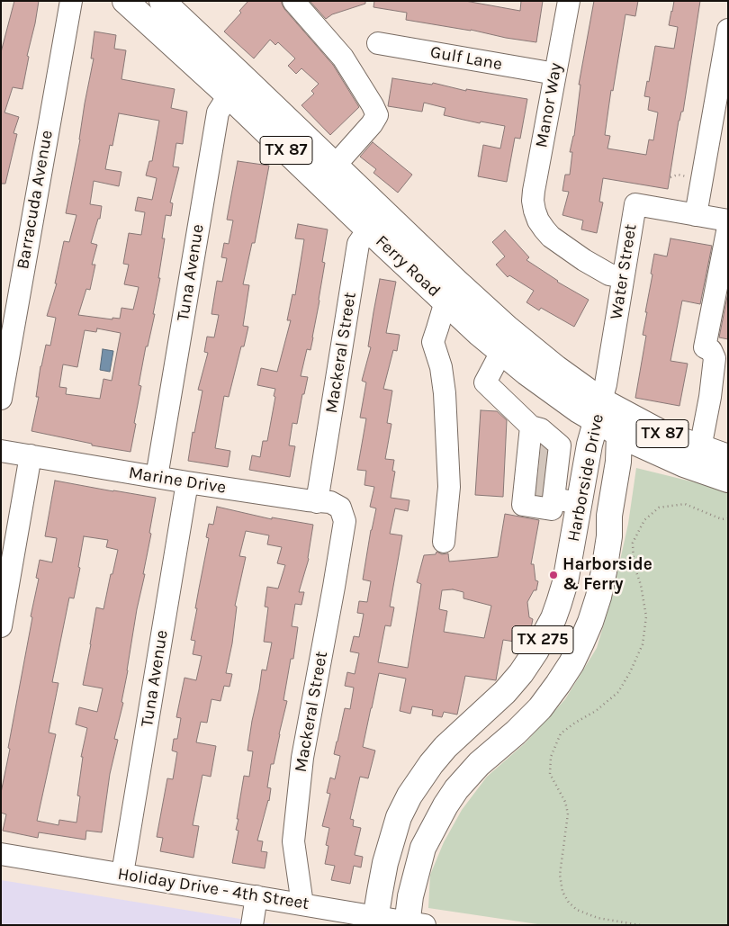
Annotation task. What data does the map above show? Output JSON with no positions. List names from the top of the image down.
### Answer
{
  "streets": {
    "main road": [
      "TX 87",
      "Ferry Road",
      "Harborside Drive",
      "TX 275"
    ],
    "street": [
      "Gulf Lane",
      "Manor Way",
      "Barracuda Avenue",
      "Water Street",
      "Tuna Avenue",
      "Mackeral Street",
      "Marine Drive",
      "Holiday Drive - 4th Street"
    ]
  },
  "crossings": [
    ["Gulf Lane", "Manor Way"],
    ["Manor Way", "Water Street"],
    ["TX 87", "Harborside Drive"],
    ["Ferry Road", "Water Street"],
    ["Ferry Road", "Tuna Avenue"],
    ["Ferry Road", "Mackeral Street"],
    ["Ferry Road", "Harborside Drive"],
    ["Water Street", "Harborside Drive"],
    ["Tuna Avenue", "Marine Drive"],
    ["Tuna Avenue", "Holiday Drive - 4th Street"],
    ["Mackeral Street", "Marine Drive"],
    ["Mackeral Street", "Holiday Drive - 4th Street"],
    ["Harborside Drive", "Holiday Drive - 4th Street"]
  ],
  "places": ["Harborside & Ferry"]
}
